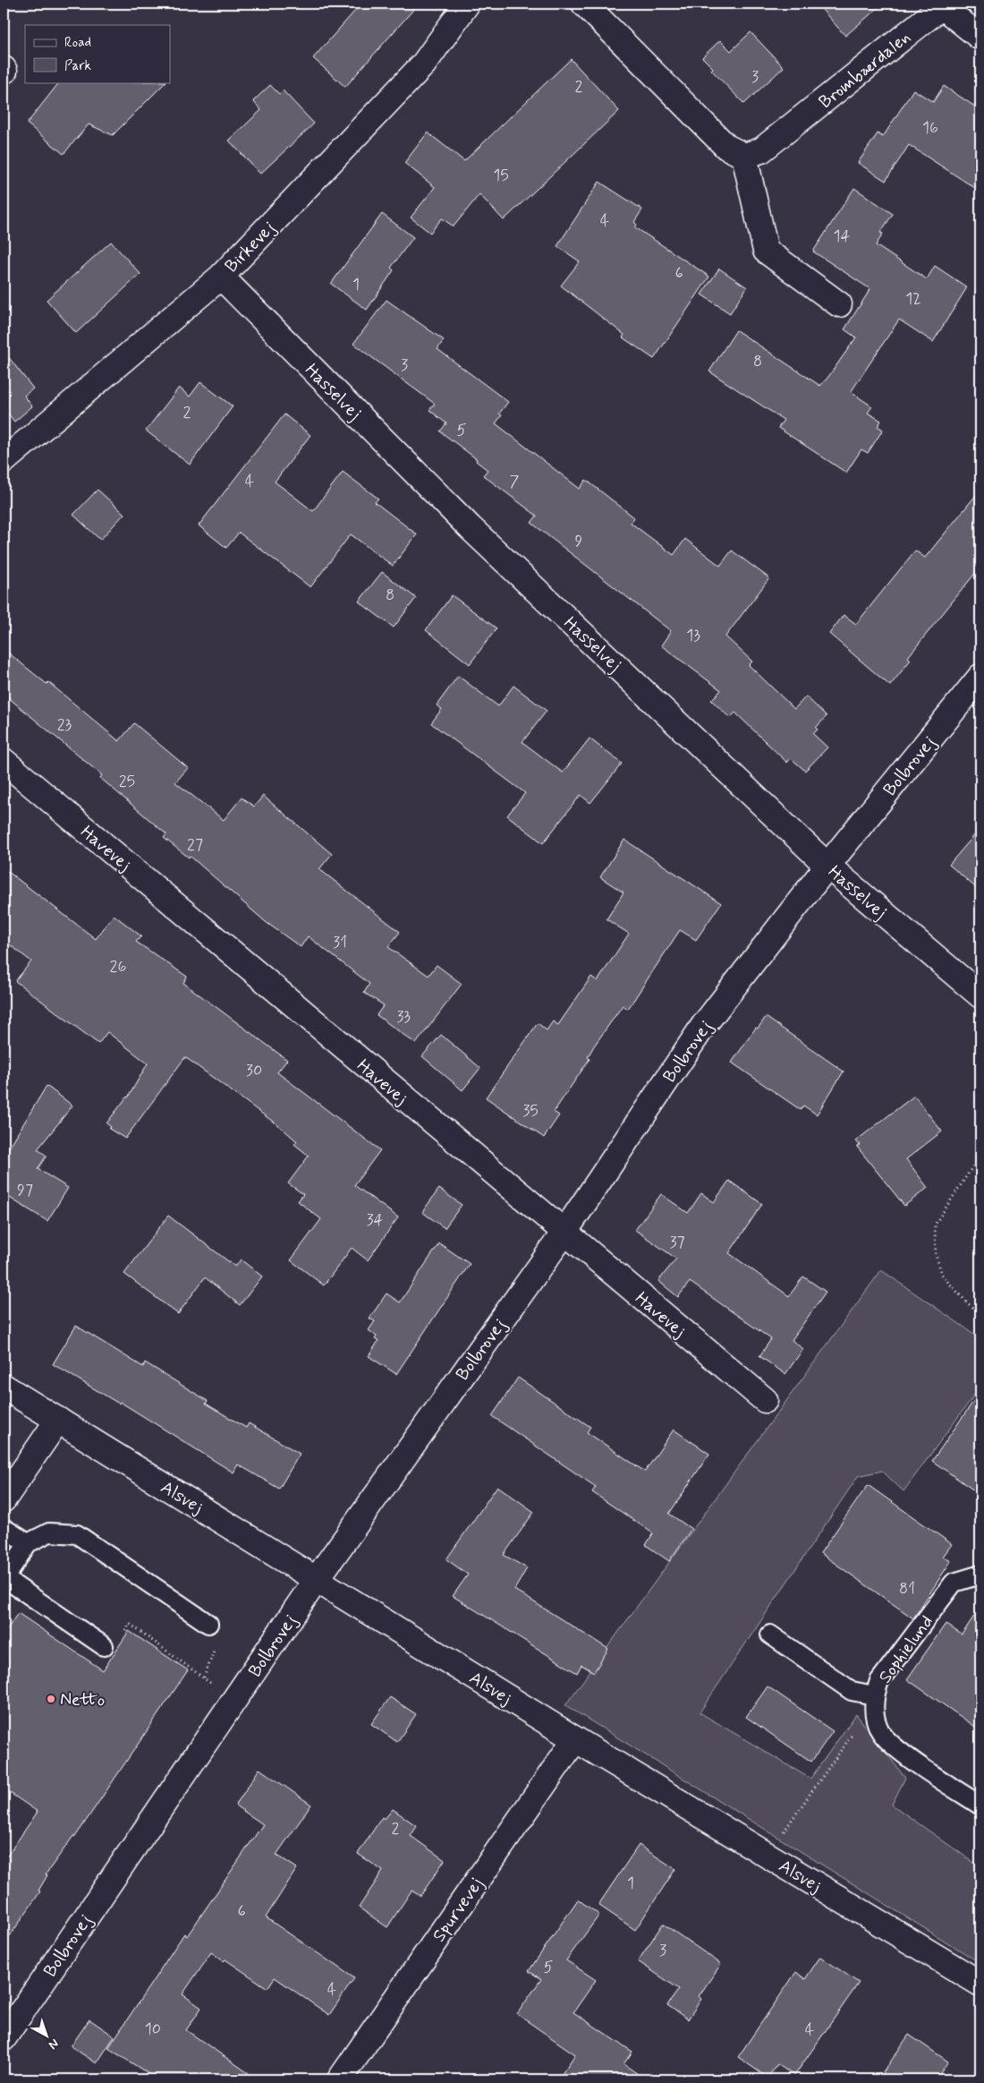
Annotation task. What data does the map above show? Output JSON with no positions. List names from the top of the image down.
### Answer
{
  "streets": {
    "street": [
      "Brombærdalen",
      "Birkevej",
      "Hasselvej",
      "Bolbrovej",
      "Havevej",
      "Alsvej",
      "Spurvevej"
    ],
    "lane": ["Sophielund"]
  },
  "crossings": [
    ["Birkevej", "Hasselvej"],
    ["Hasselvej", "Bolbrovej"],
    ["Bolbrovej", "Havevej"],
    ["Bolbrovej", "Alsvej"],
    ["Alsvej", "Spurvevej"]
  ],
  "places": ["Netto"],
  "house_numbers": [
    "3",
    "2",
    "16",
    "15",
    "4",
    "14",
    "6",
    "1",
    "12",
    "8",
    "3",
    "2",
    "5",
    "4",
    "7",
    "9",
    "8",
    "13",
    "23",
    "25",
    "27",
    "31",
    "26",
    "33",
    "30",
    "35",
    "97",
    "34",
    "37",
    "81",
    "2",
    "1",
    "6",
    "3",
    "5",
    "4",
    "10",
    "4"
  ],
  "legend": ["Road", "Park"],
  "north": "bottom right"
}
